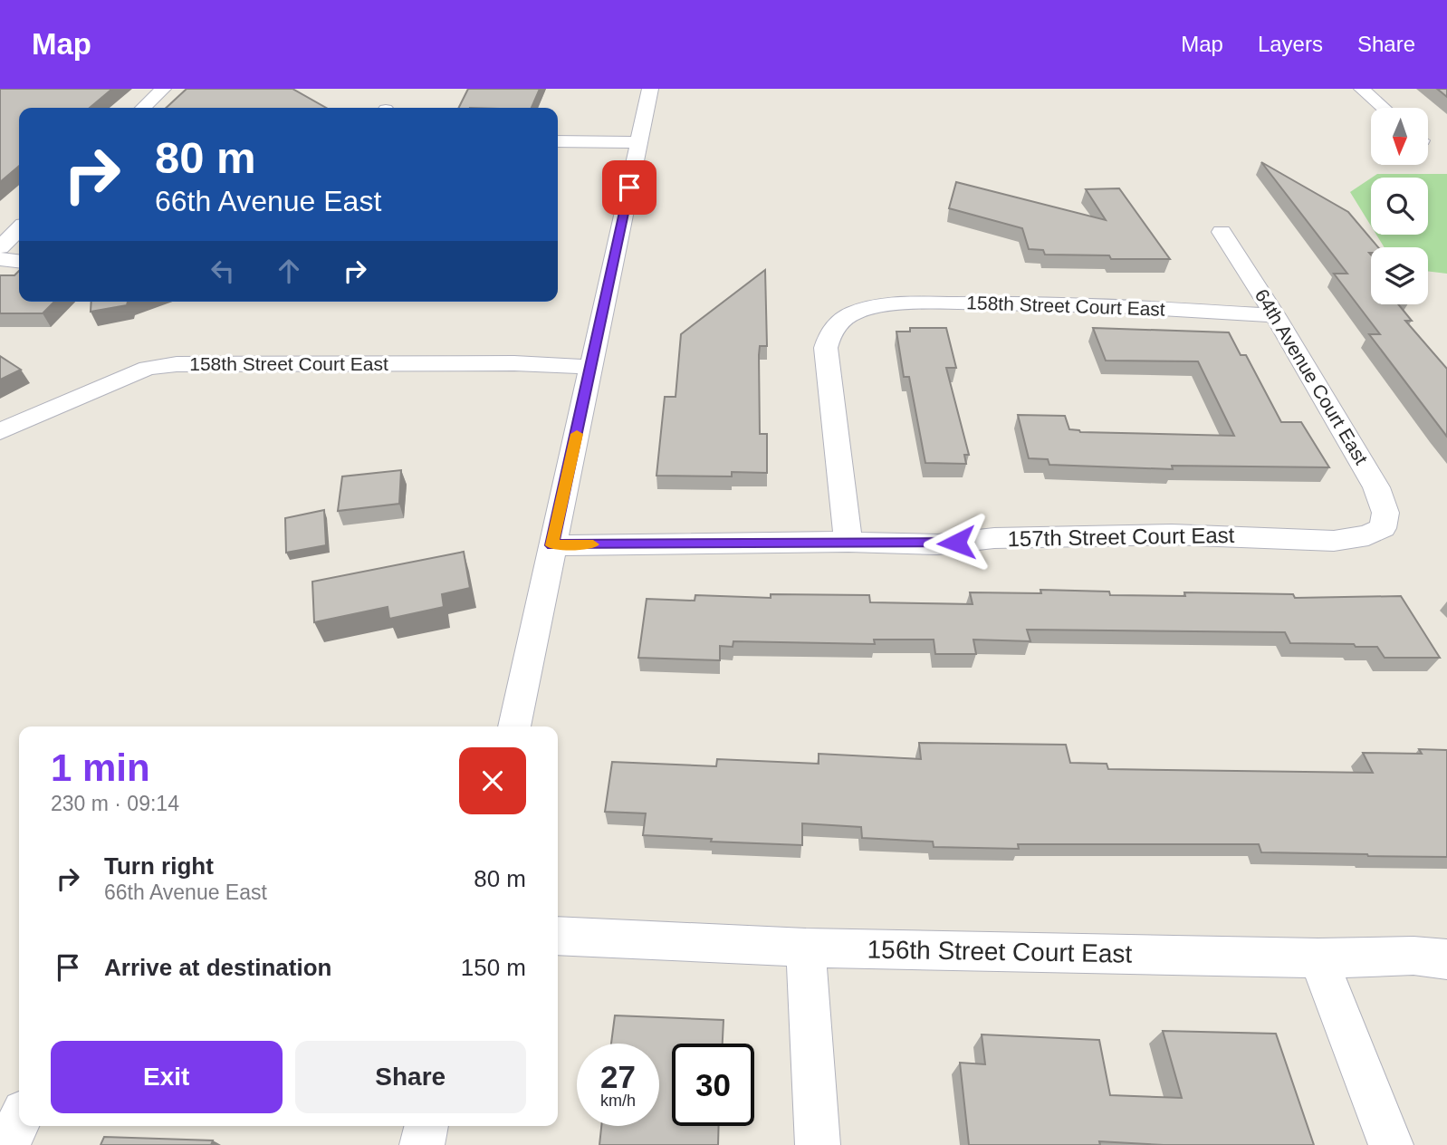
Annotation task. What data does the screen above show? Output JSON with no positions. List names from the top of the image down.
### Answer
{
  "streets": {
    "street": [
      "158th Street Court East",
      "64th Avenue Court East",
      "157th Street Court East",
      "156th Street Court East"
    ]
  },
  "crossings": [
    ["158th Street Court East", "64th Avenue Court East"],
    ["158th Street Court East", "157th Street Court East"],
    ["64th Avenue Court East", "157th Street Court East"]
  ],
  "north": "bottom",
  "page": {
    "header": "Map",
    "nav": ["Map", "Layers", "Share"],
    "turn": ["80 m", "66th Avenue East"],
    "heading": ["1 min", "230 m · 09:14"],
    "list": [
      {
        "name": "Turn right",
        "note": "66th Avenue East",
        "value": "80 m"
      },
      {
        "name": "Arrive at destination",
        "value": "150 m"
      }
    ],
    "buttons": ["Exit", "Share"],
    "speed": "27 km/h",
    "limit": "30"
  }
}
